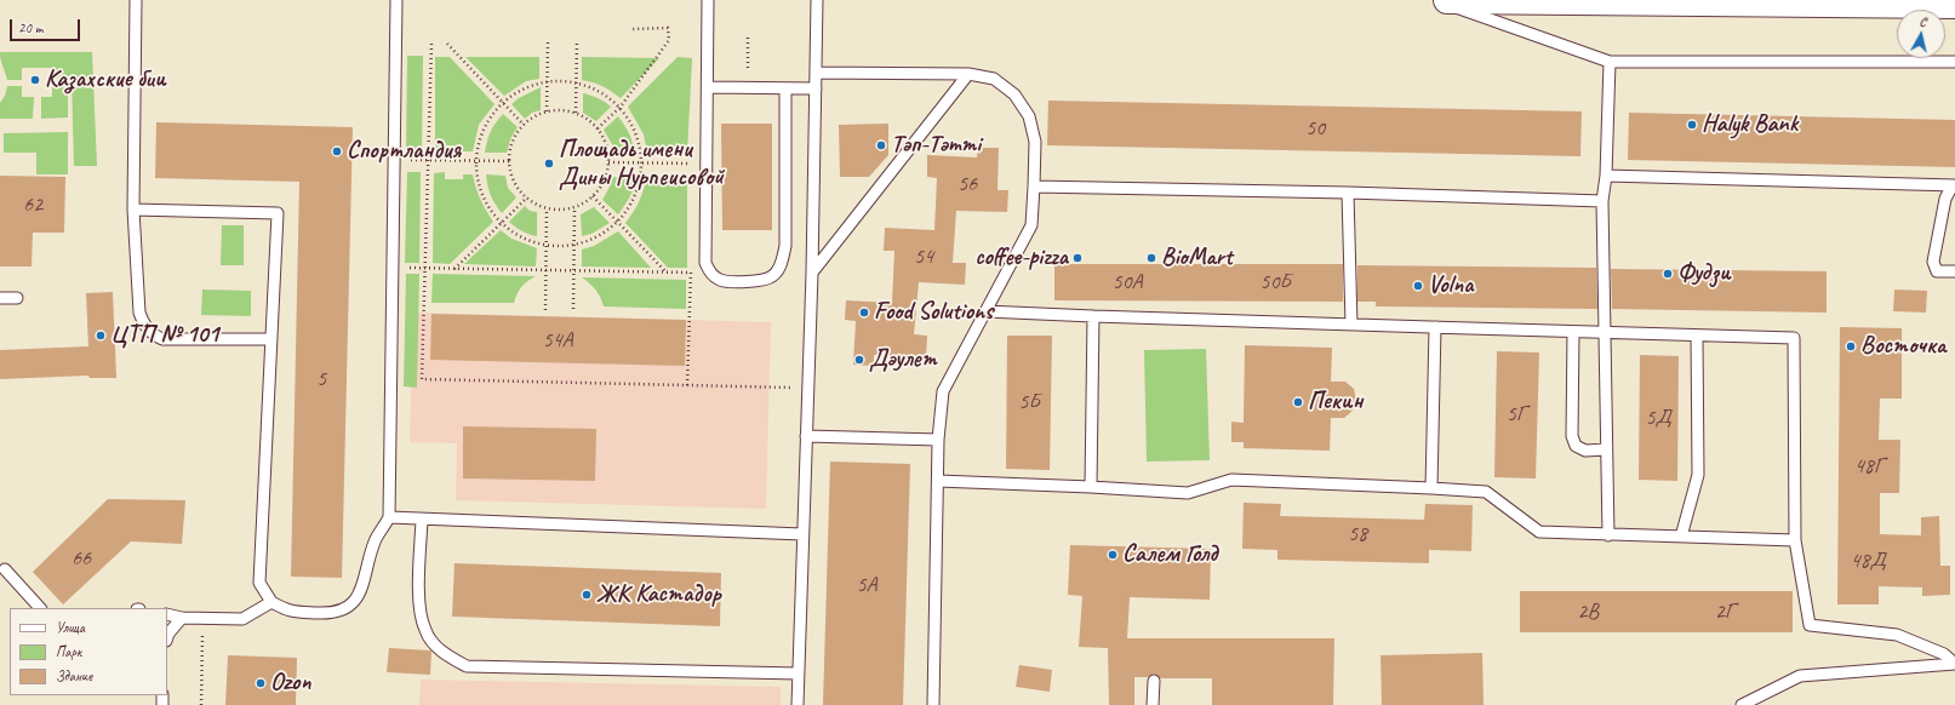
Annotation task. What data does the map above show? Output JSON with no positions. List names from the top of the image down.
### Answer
{
  "places": [
    "Казахские бии",
    "Halyk Bank",
    "Тәп-Тәтті",
    "Спортландия",
    "Площадь имени Дины Нурпеисовой",
    "coffee-pizza",
    "BioMart",
    "Фудзи",
    "Volna",
    "Food Solutions",
    "ЦТП № 101",
    "Восточка",
    "Дәулет",
    "Пекин",
    "Салем Голд",
    "ЖК Кастадор",
    "Ozon"
  ],
  "house_numbers": [
    "50",
    "56",
    "62",
    "54",
    "50А",
    "50Б",
    "54А",
    "5",
    "5Б",
    "5Г",
    "5Д",
    "48Г",
    "58",
    "66",
    "48Д",
    "5А",
    "2В",
    "2Г"
  ],
  "legend": ["Улица", "Парк", "Здание"],
  "scale_bar": "20 m",
  "north": "top"
}
